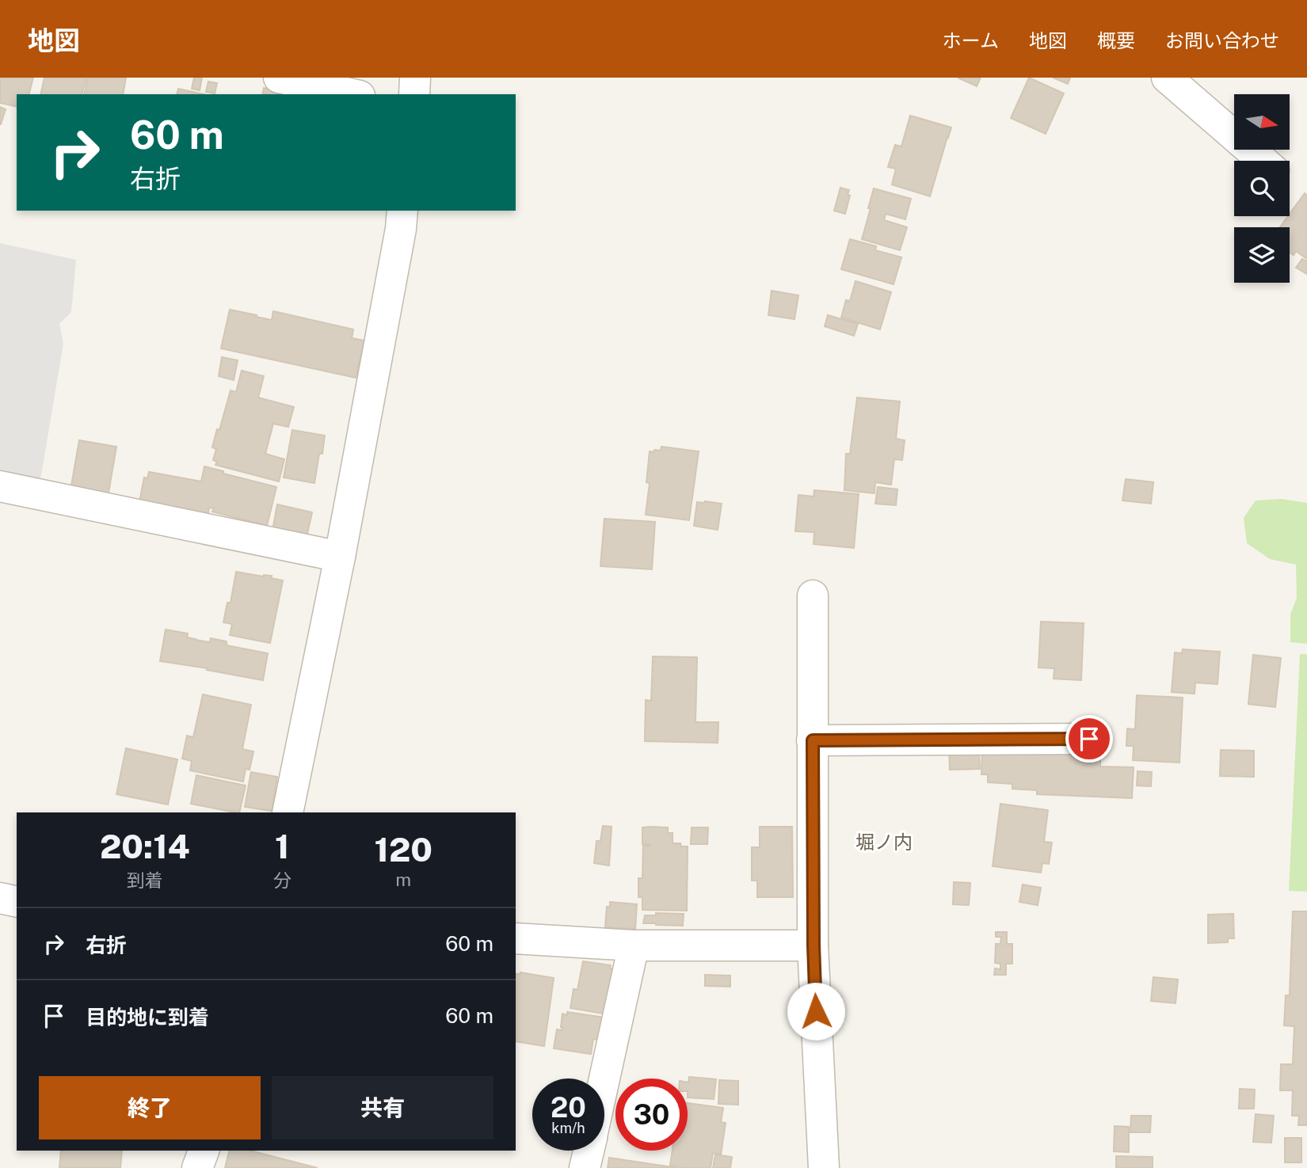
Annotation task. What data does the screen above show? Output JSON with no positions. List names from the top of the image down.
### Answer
{
  "districts": ["堀ノ内"],
  "north": "right",
  "page": {
    "header": "地図",
    "nav": [
      "ホーム",
      "地図",
      "概要",
      "お問い合わせ"
    ],
    "turn": ["60 m", "右折"],
    "eta": [
      "20:14",
      "到着",
      "1",
      "分",
      "120",
      "m"
    ],
    "list": [
      {
        "name": "右折",
        "value": "60 m"
      },
      {
        "name": "目的地に到着",
        "value": "60 m"
      }
    ],
    "buttons": ["終了", "共有"],
    "speed": "20 km/h",
    "limit": "30"
  }
}
